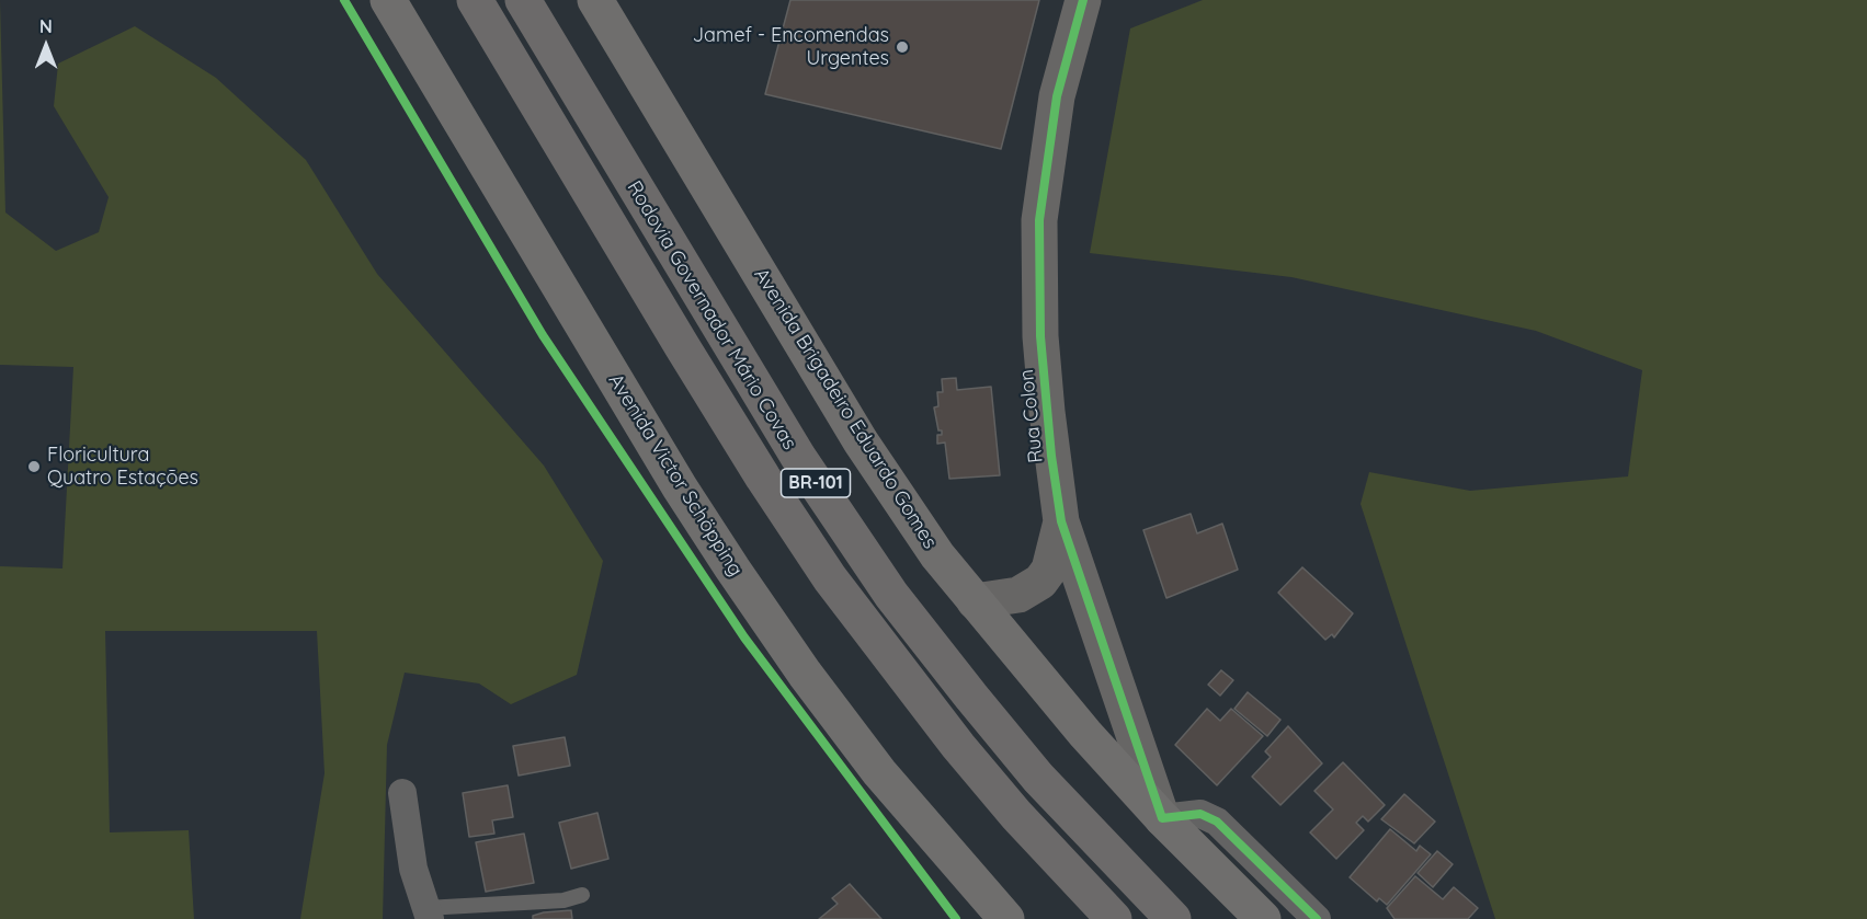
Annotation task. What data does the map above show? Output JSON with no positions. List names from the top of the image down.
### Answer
{
  "streets": {
    "highway": ["Rodovia Governador Mário Covas", "BR-101"],
    "main road": ["Avenida Brigadeiro Eduardo Gomes", "Avenida Victor Schöpping"],
    "street": ["Rua Colon"]
  },
  "crossings": [
    ["Avenida Brigadeiro Eduardo Gomes", "Rua Colon"]
  ],
  "places": ["Jamef - Encomendas Urgentes", "Floricultura Quatro Estações"],
  "north": "top"
}
